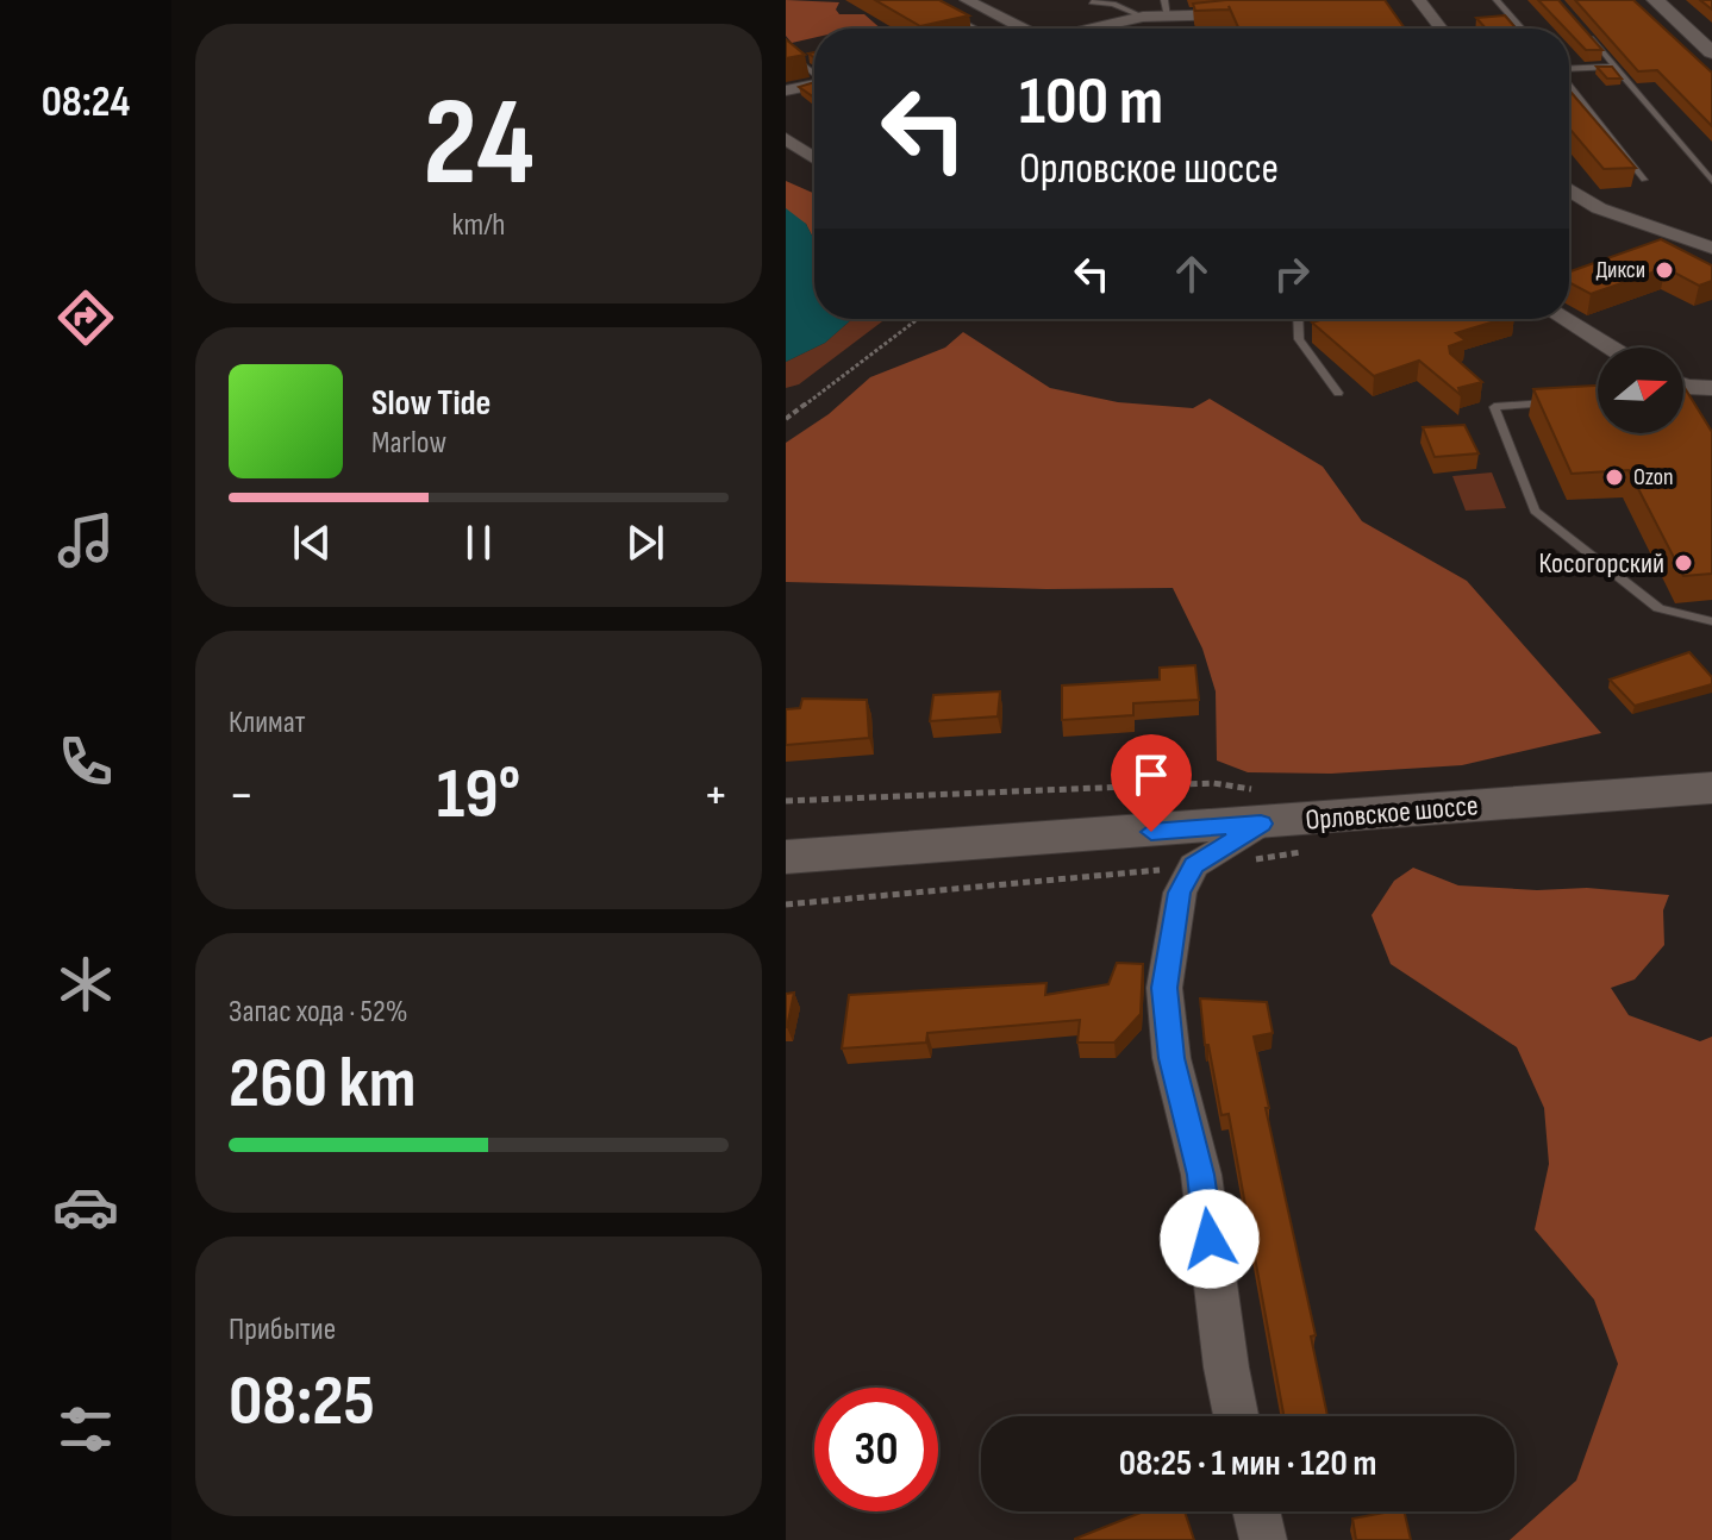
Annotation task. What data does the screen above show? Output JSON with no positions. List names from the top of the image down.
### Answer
{
  "streets": {
    "main road": ["Орловское шоссе"]
  },
  "places": ["Дикси", "Ozon", "Косогорский"],
  "north": "right",
  "page": {
    "tabs": "08:24",
    "tile": [
      ["24", "km/h"],
      "Климат",
      ["Запас хода · 52%", "260 km"],
      ["Прибытие", "08:25"]
    ],
    "turn": ["100 m", "Орловское шоссе"],
    "song": ["Slow Tide", "Marlow"],
    "heat": ["−", "19°", "+"],
    "limit": "30",
    "trip": "08:25 · 1 мин · 120 m"
  }
}
